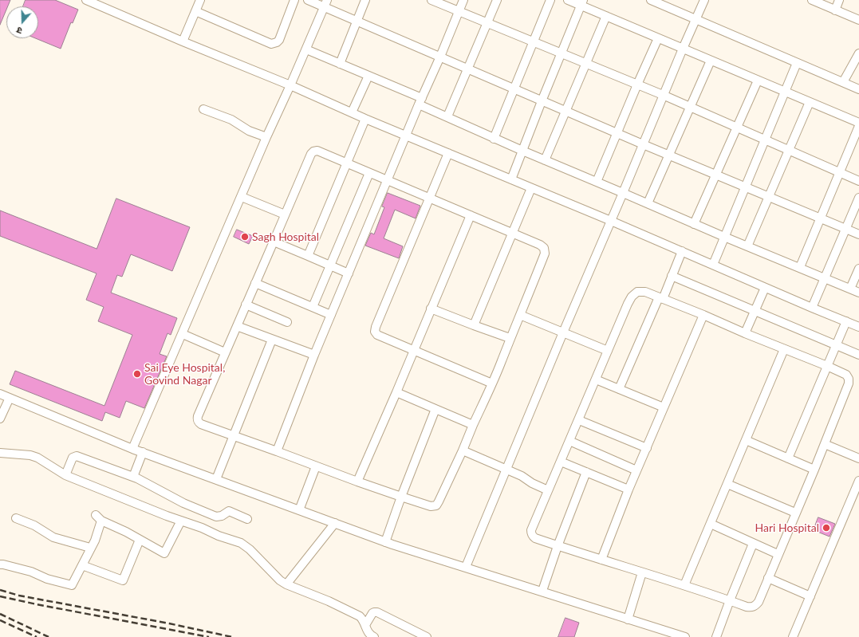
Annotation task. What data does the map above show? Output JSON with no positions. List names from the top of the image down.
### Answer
{
  "places": ["Sagh Hospital", "Sai Eye Hospital, Govind Nagar", "Hari Hospital"],
  "north": "bottom"
}
